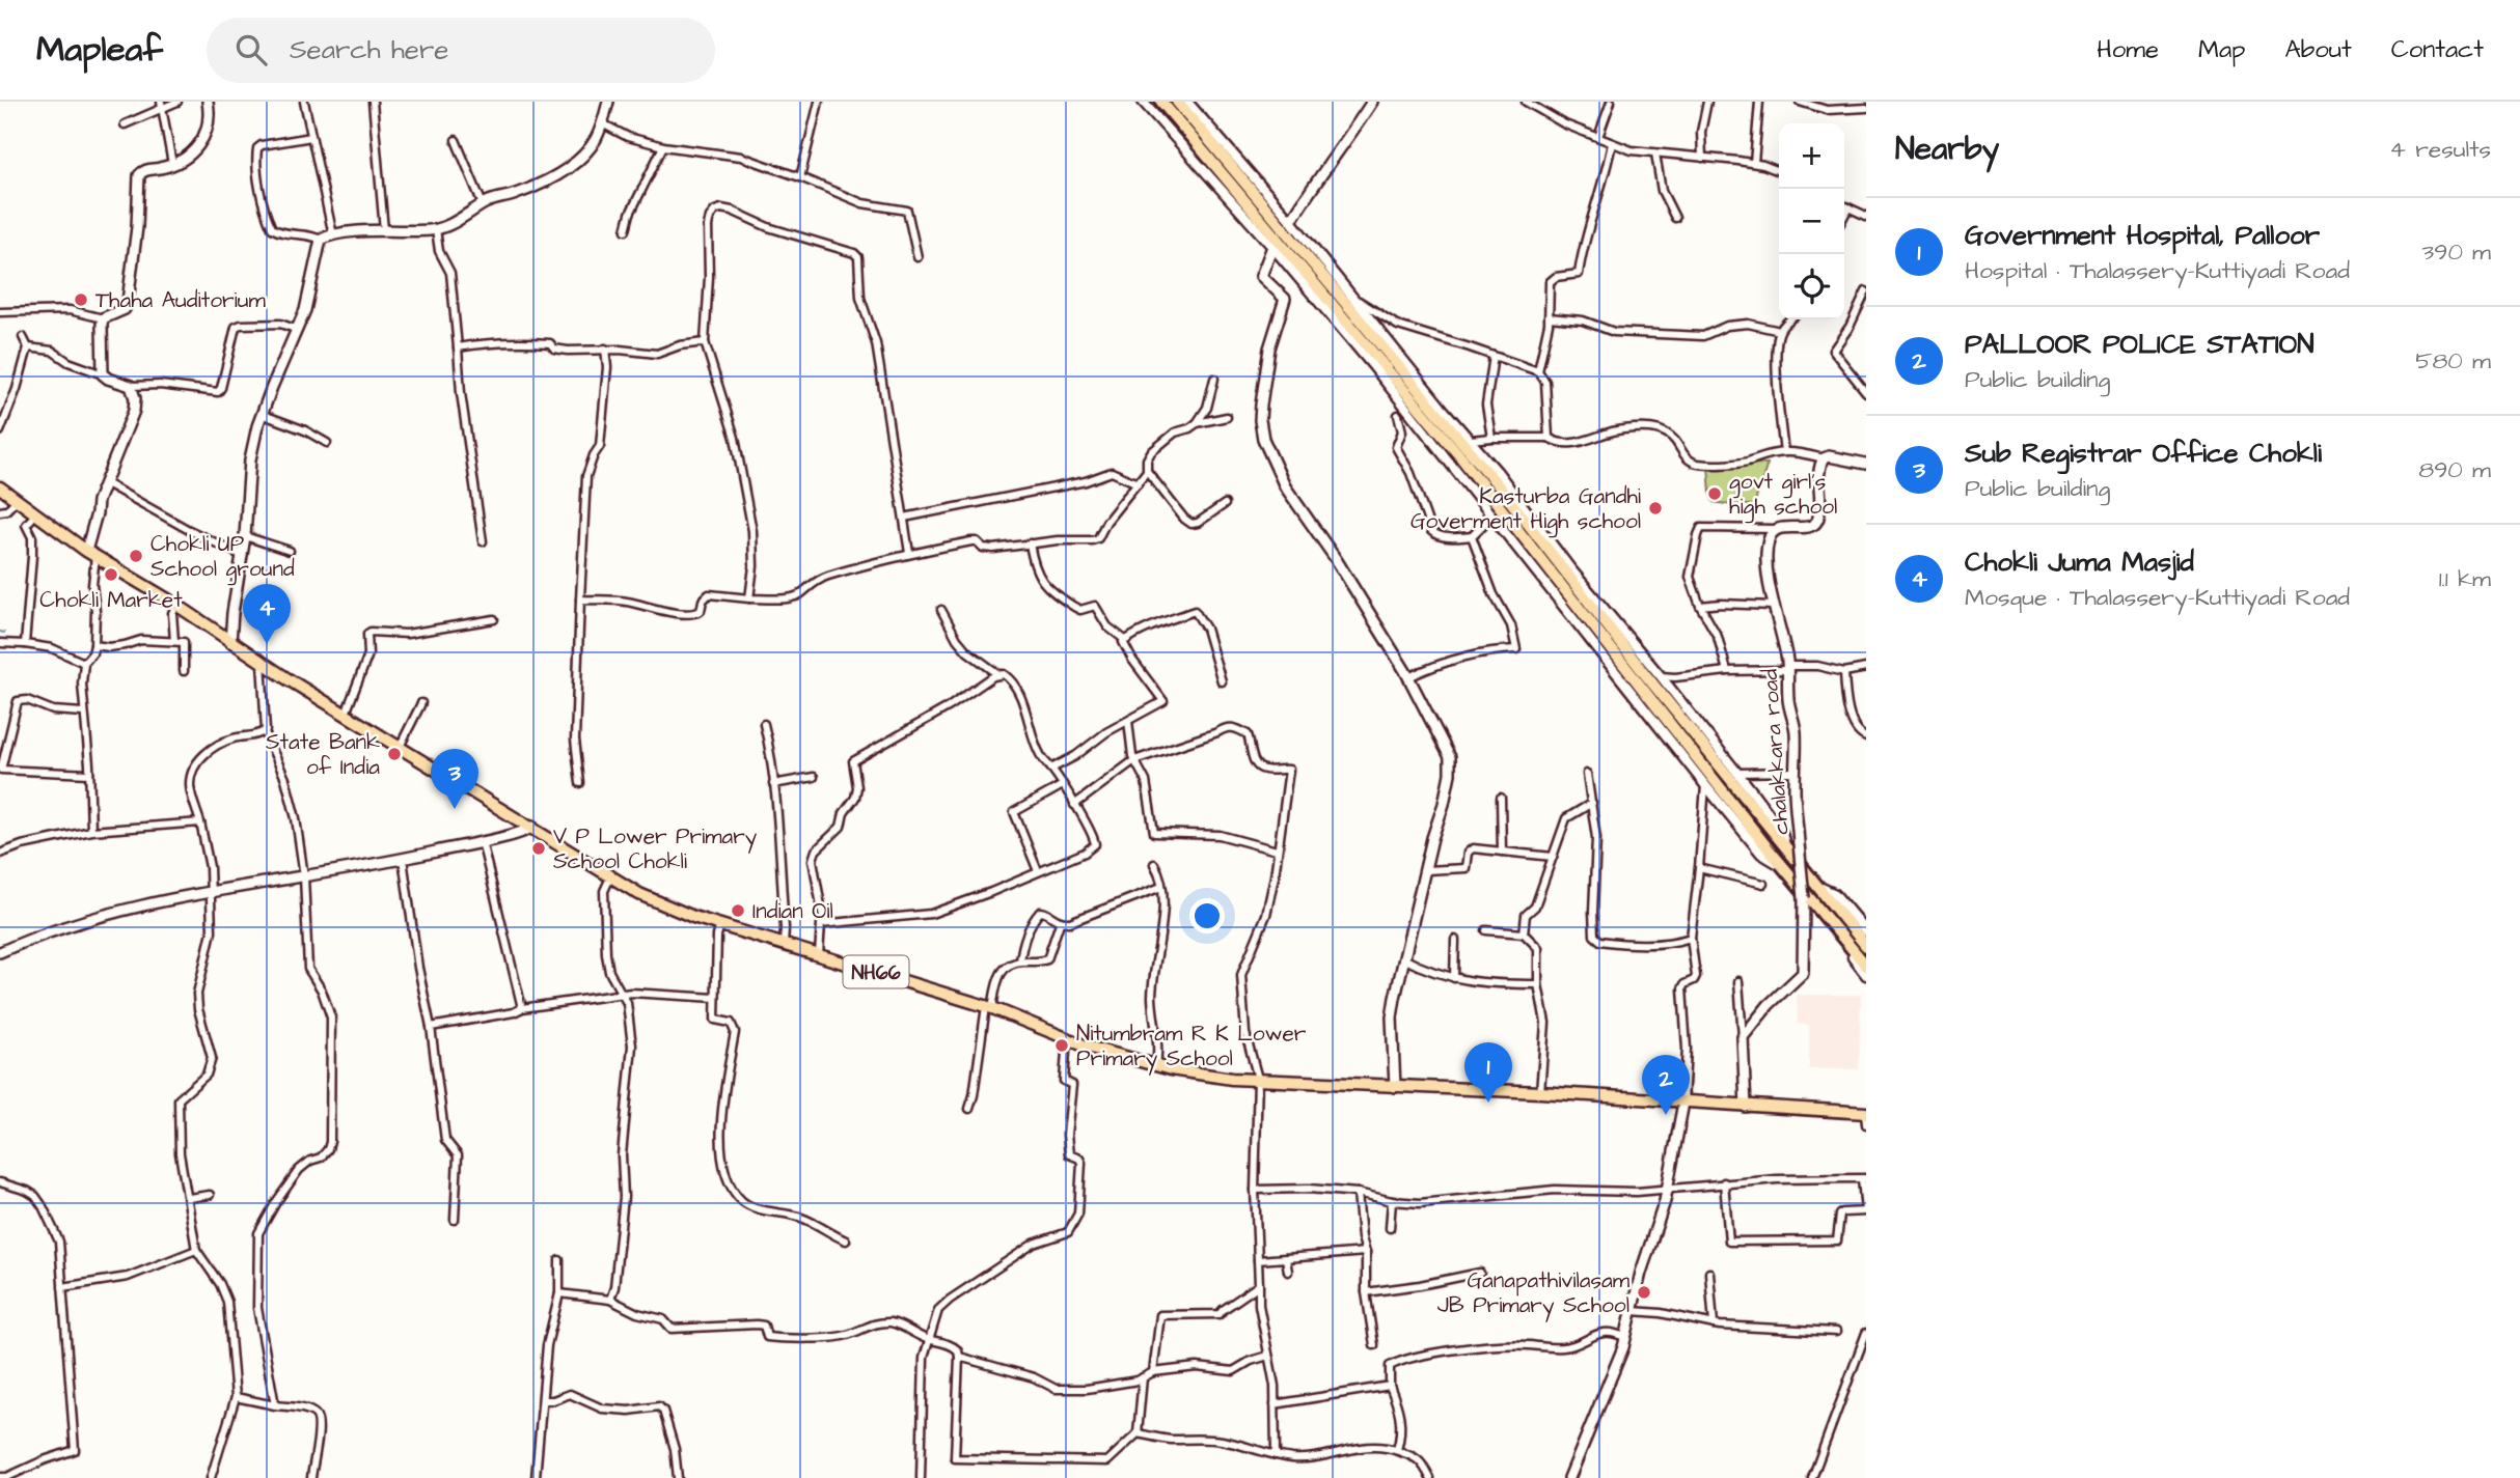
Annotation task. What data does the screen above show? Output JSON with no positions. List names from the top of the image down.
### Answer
{
  "streets": {
    "main road": ["chalakkara road", "NH66"]
  },
  "places": [
    "Thaha Auditorium",
    "govt girl's high school",
    "Kasturba Gandhi Goverment High school",
    "Chokli UP School ground",
    "Chokli Market",
    "State Bank of India",
    "V P Lower Primary School Chokli",
    "Indian Oil",
    "Nitumbram R K Lower Primary School",
    "Ganapathivilasam JB Primary School"
  ],
  "page": {
    "header": "Mapleaf",
    "search": "Search here",
    "nav": [
      "Home",
      "Map",
      "About",
      "Contact"
    ],
    "heading": ["Nearby", "4 results"],
    "map_buttons": ["+", "−"],
    "list": [
      {
        "mark": "1",
        "name": "Government Hospital, Palloor",
        "note": "Hospital · Thalassery-Kuttiyadi Road",
        "value": "390 m"
      },
      {
        "mark": "2",
        "name": "PALLOOR POLICE STATION",
        "note": "Public building",
        "value": "580 m"
      },
      {
        "mark": "3",
        "name": "Sub Registrar Office Chokli",
        "note": "Public building",
        "value": "890 m"
      },
      {
        "mark": "4",
        "name": "Chokli Juma Masjid",
        "note": "Mosque · Thalassery-Kuttiyadi Road",
        "value": "1.1 km"
      }
    ],
    "pins": [
      "4",
      "3",
      "1",
      "2"
    ]
  }
}
